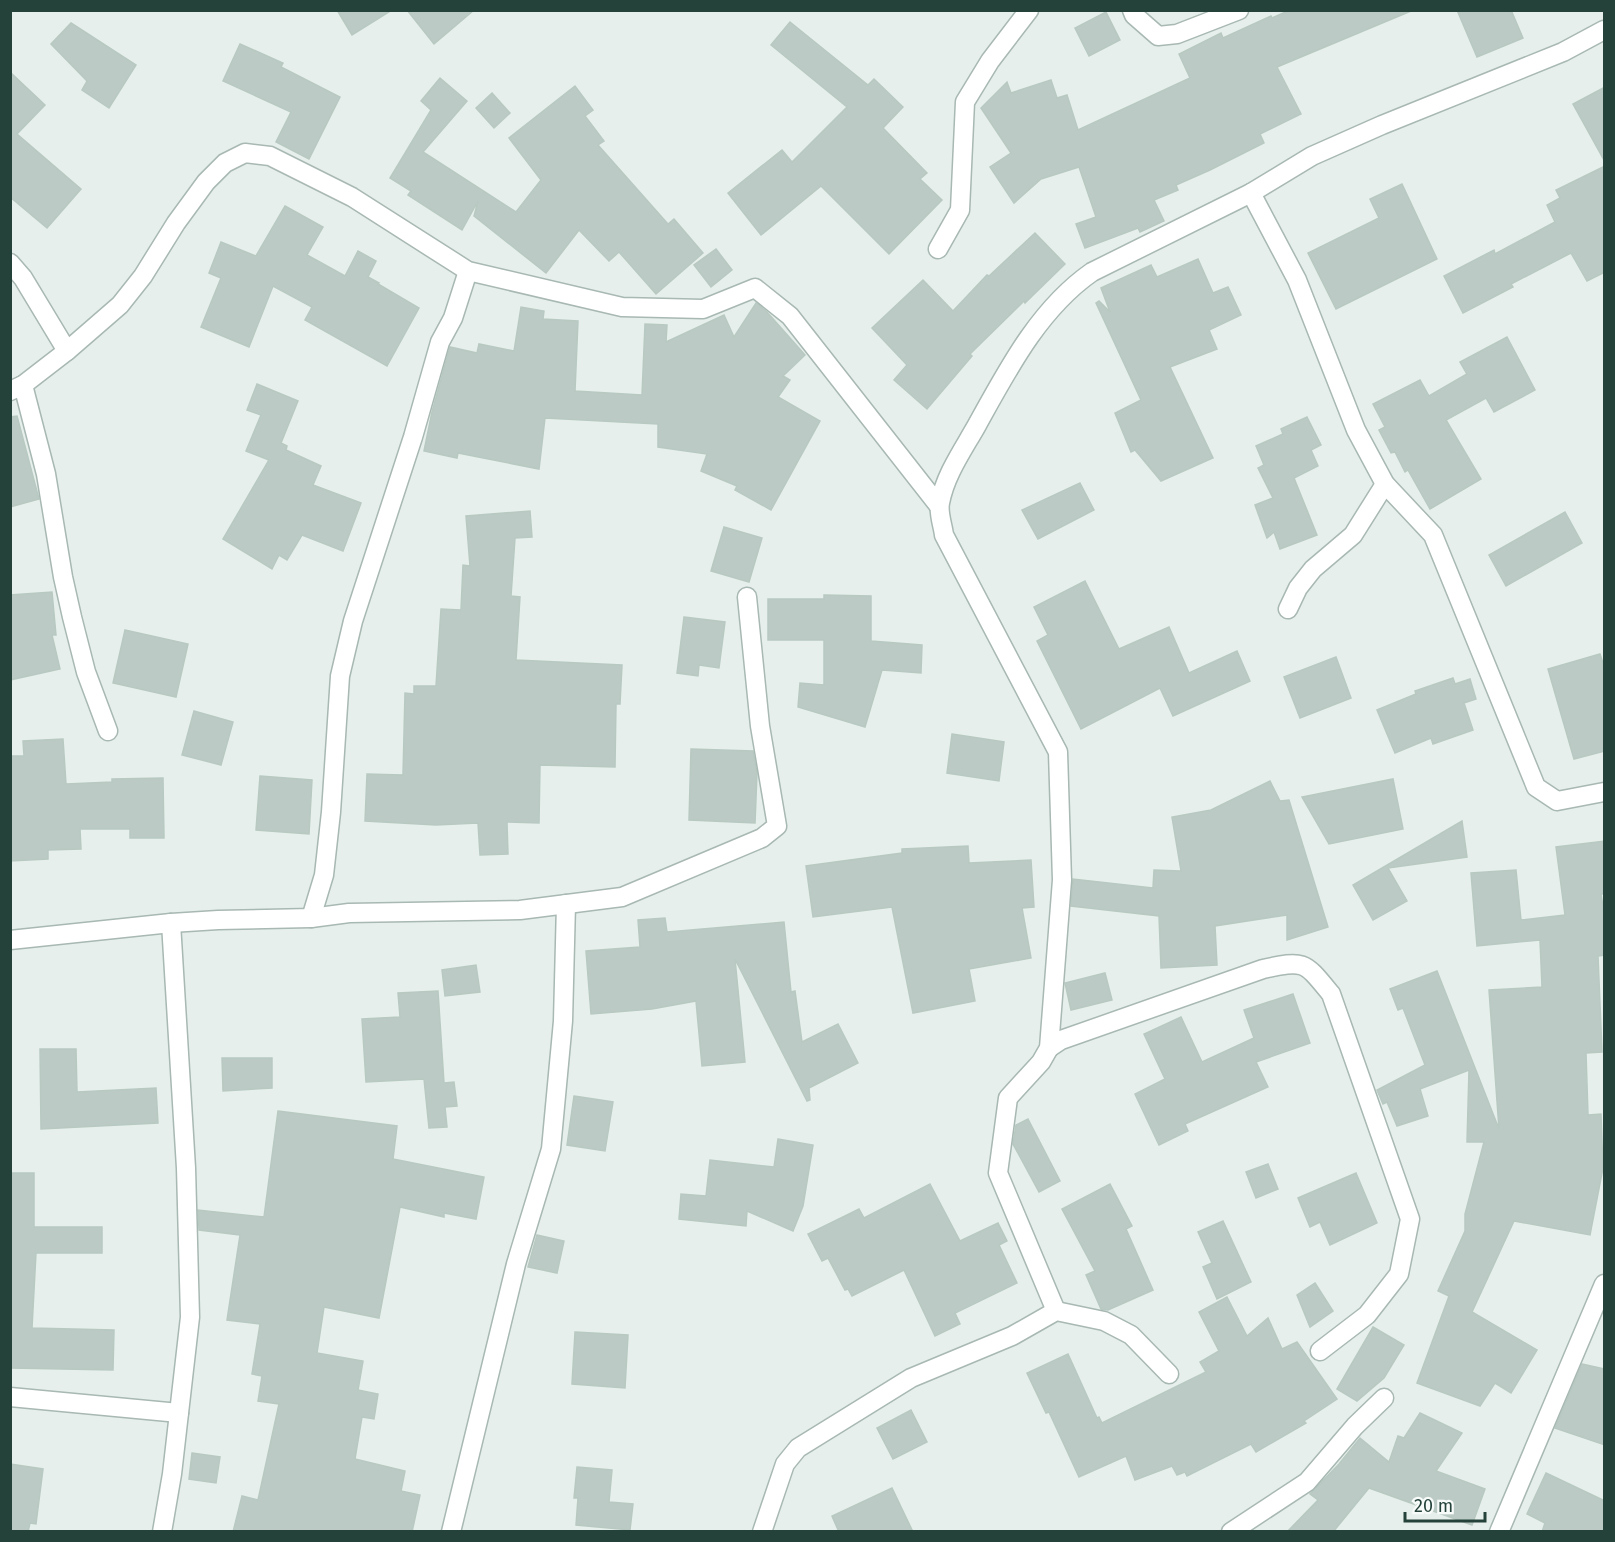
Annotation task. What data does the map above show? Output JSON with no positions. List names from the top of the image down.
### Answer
{
  "scale_bar": "20 m"
}
